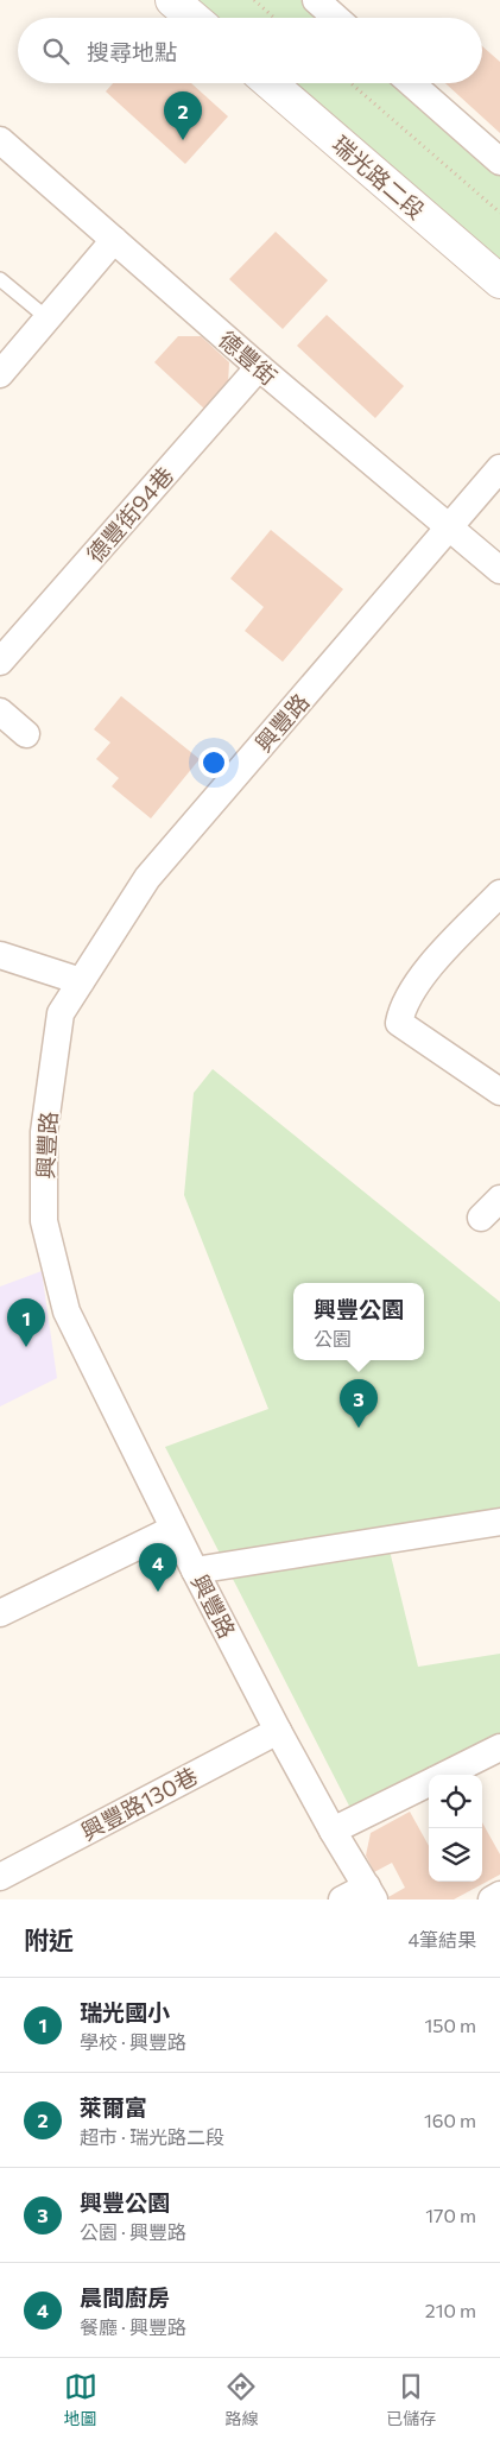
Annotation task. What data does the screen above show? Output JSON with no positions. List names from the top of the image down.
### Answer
{
  "streets": {
    "street": [
      "瑞光路二段",
      "德豐街",
      "德豐街94巷",
      "興豐路",
      "興豐路130巷"
    ]
  },
  "crossings": [
    ["德豐街", "德豐街94巷"],
    ["德豐街", "興豐路"],
    ["興豐路", "興豐路130巷"]
  ],
  "page": {
    "search": "搜尋地點",
    "pins": [
      "2",
      "1",
      "3",
      "4"
    ],
    "popup": ["興豐公園", "公園"],
    "heading": ["附近", "4筆結果"],
    "list": [
      {
        "mark": "1",
        "name": "瑞光國小",
        "note": "學校 · 興豐路",
        "value": "150 m"
      },
      {
        "mark": "2",
        "name": "萊爾富",
        "note": "超市 · 瑞光路二段",
        "value": "160 m"
      },
      {
        "mark": "3",
        "name": "興豐公園",
        "note": "公園 · 興豐路",
        "value": "170 m"
      },
      {
        "mark": "4",
        "name": "晨間廚房",
        "note": "餐廳 · 興豐路",
        "value": "210 m"
      }
    ],
    "nav": ["地圖", "路線", "已儲存"]
  }
}
